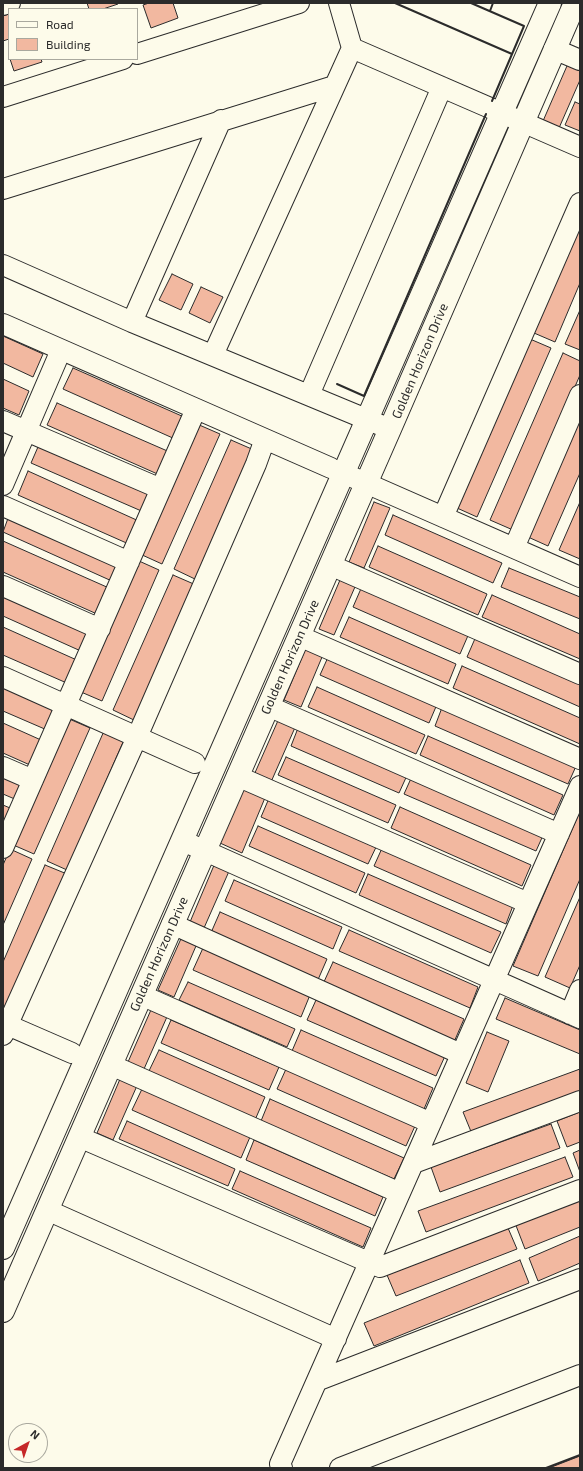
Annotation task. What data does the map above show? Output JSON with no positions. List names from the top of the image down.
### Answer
{
  "streets": {
    "street": ["Golden Horizon Drive"]
  },
  "legend": ["Road", "Building"],
  "north": "top right"
}
